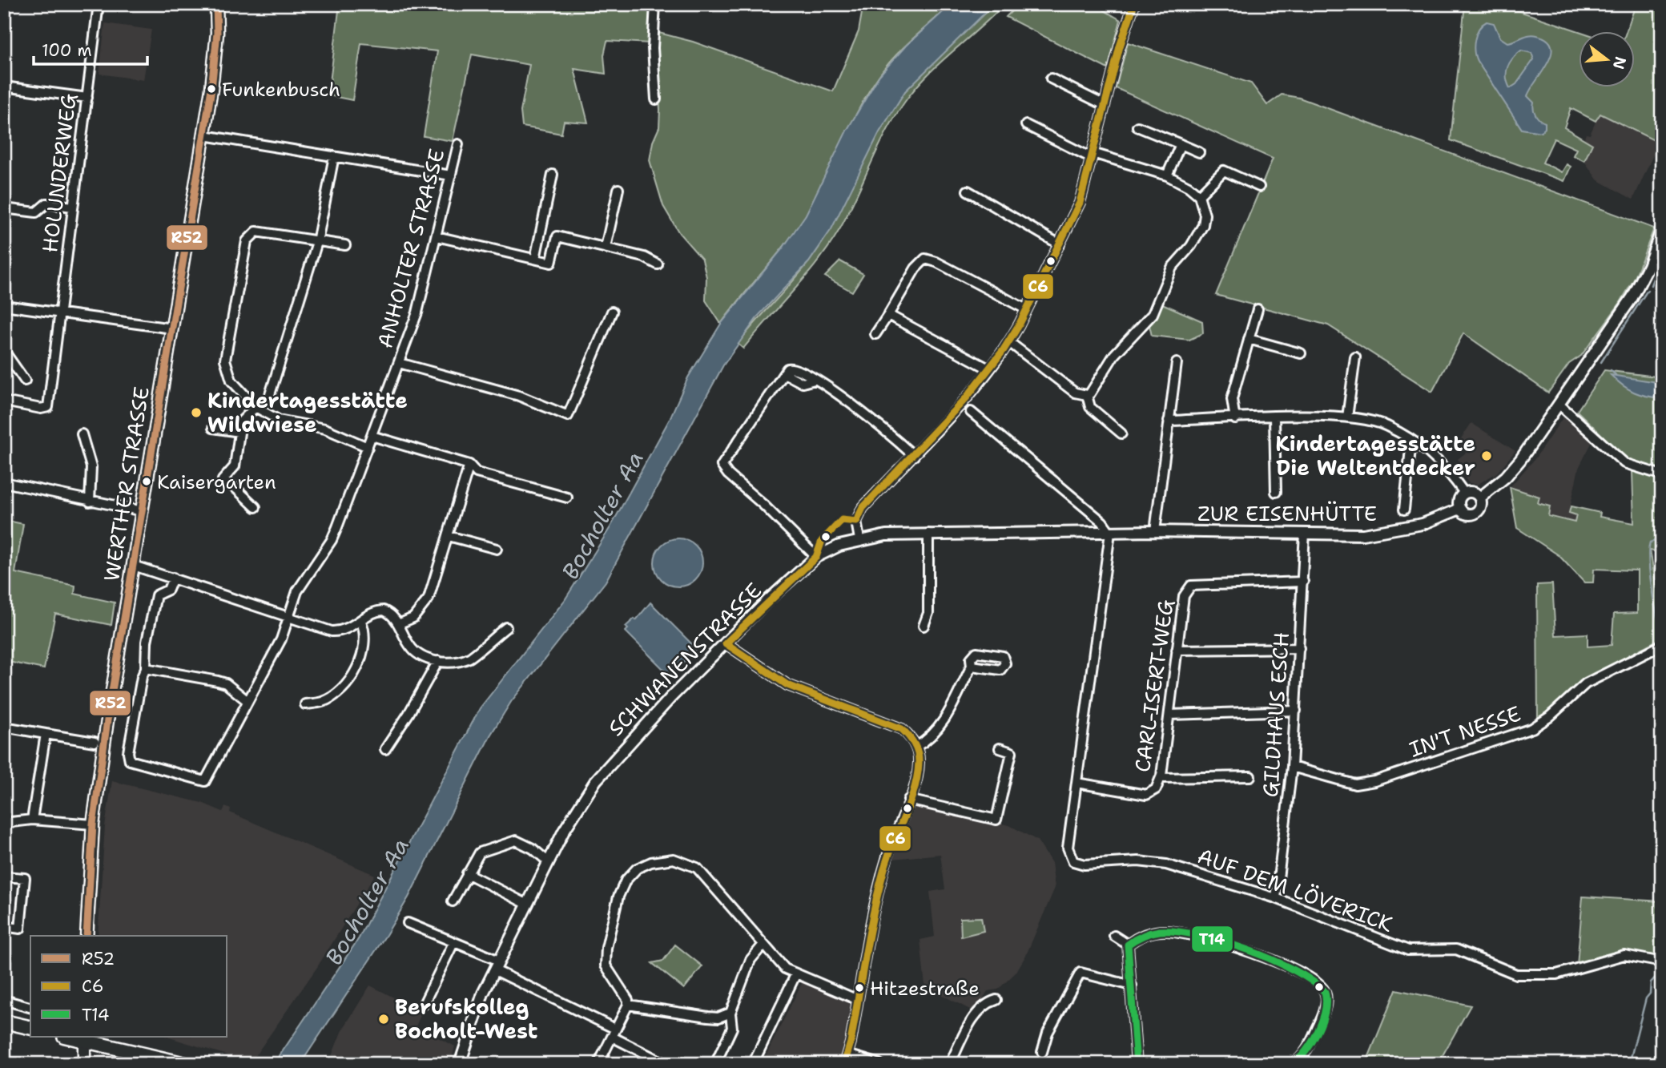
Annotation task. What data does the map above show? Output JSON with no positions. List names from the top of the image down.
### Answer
{
  "streets": {
    "main road": ["WERTHER STRASSE"],
    "street": [
      "HOLUNDERWEG",
      "ANHOLTER STRASSE",
      "ZUR EISENHÜTTE",
      "SCHWANENSTRASSE",
      "CARL-ISERT-WEG",
      "GILDHAUS ESCH",
      "IN'T NESSE",
      "AUF DEM LÖVERICK"
    ]
  },
  "crossings": [
    ["ZUR EISENHÜTTE", "SCHWANENSTRASSE"],
    ["ZUR EISENHÜTTE", "GILDHAUS ESCH"],
    ["ZUR EISENHÜTTE", "AUF DEM LÖVERICK"],
    ["SCHWANENSTRASSE", "AUF DEM LÖVERICK"],
    ["CARL-ISERT-WEG", "GILDHAUS ESCH"],
    ["CARL-ISERT-WEG", "AUF DEM LÖVERICK"],
    ["GILDHAUS ESCH", "IN'T NESSE"],
    ["GILDHAUS ESCH", "AUF DEM LÖVERICK"]
  ],
  "water": ["Bocholter Aa"],
  "places": [
    "Funkenbusch",
    "Kindertagesstätte Wildwiese",
    "Kindertagesstätte Die Weltentdecker",
    "Kaisergarten",
    "Hitzestraße",
    "Berufskolleg Bocholt-West"
  ],
  "lines": ["transit line R52", "transit line C6", "transit line T14"],
  "legend": ["R52", "C6", "T14"],
  "scale_bar": "100 m",
  "north": "right"
}
